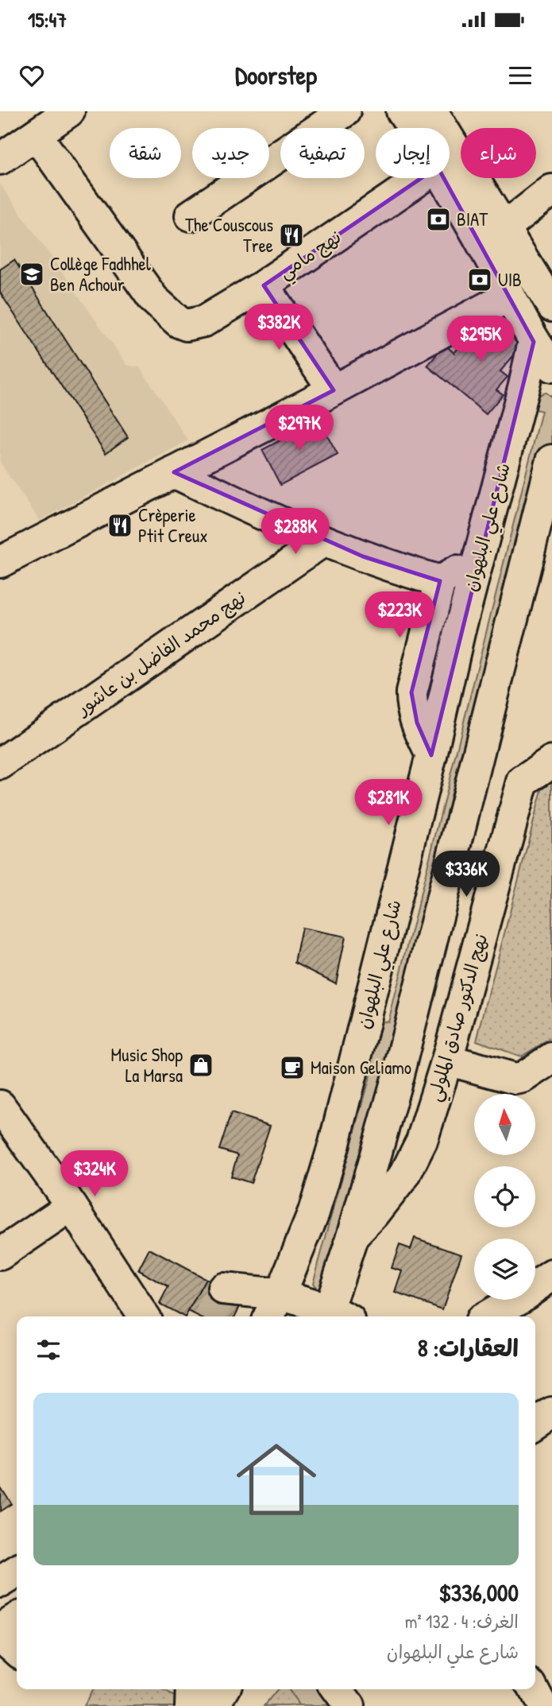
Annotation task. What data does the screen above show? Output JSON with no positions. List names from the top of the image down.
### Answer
{
  "streets": {
    "main road": [
      "نهج مامي",
      "شارع علي البلهوان",
      "نهج محمد الفاضل بن عاشور",
      "نهج الدكتور صادق الملولي"
    ]
  },
  "places": {
    "bank": ["BIAT", "UIB"],
    "restaurant": ["The Couscous Tree", "Crèperie Ptit Creux"],
    "school or university": ["Collège Fadhhel Ben Achour"],
    "shop": ["Music Shop La Marsa"],
    "cafe": ["Maison Geliamo"]
  },
  "north": "top",
  "page": {
    "status": "15:47",
    "header": "Doorstep",
    "chip": [
      "شراء",
      "إيجار",
      "تصفية",
      "جديد",
      "شقة"
    ],
    "price": [
      "$382K",
      "$295K",
      "$297K",
      "$288K",
      "$223K",
      "$281K",
      "$336K",
      "$324K"
    ],
    "heading": "العقارات: 8",
    "list": [
      {
        "name": "$336,000",
        "note": "الغرف: 4 · 132 m² · شارع علي البلهوان"
      }
    ]
  }
}
